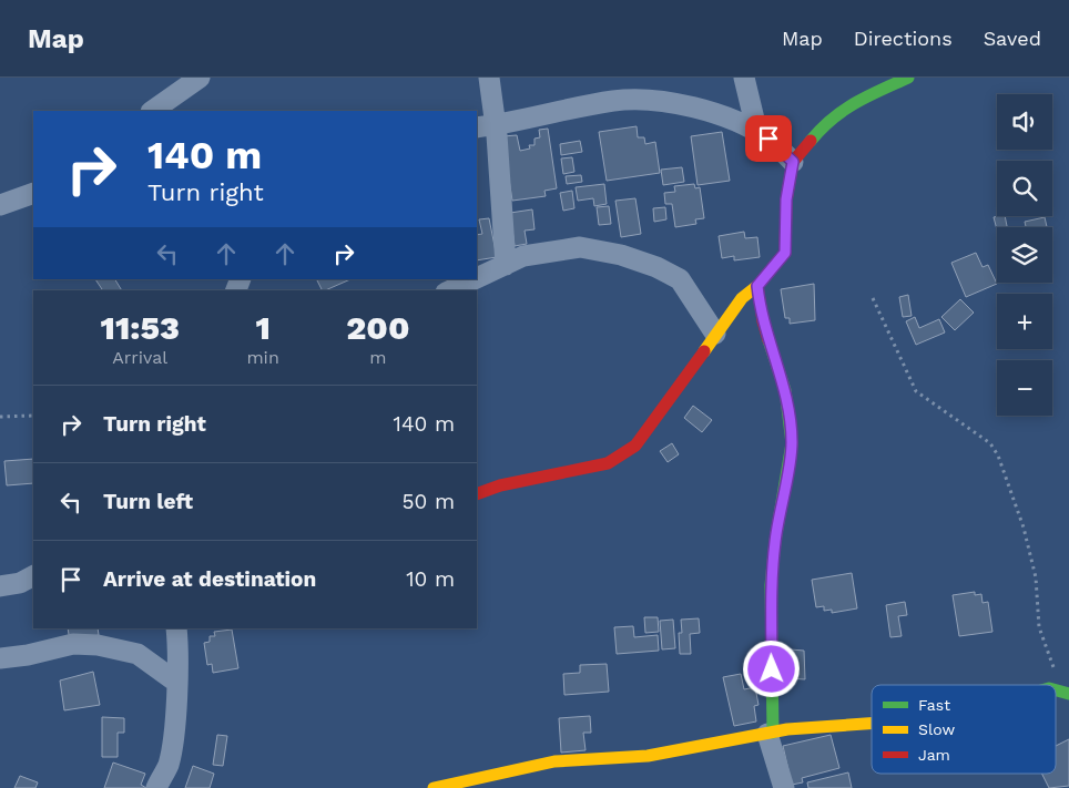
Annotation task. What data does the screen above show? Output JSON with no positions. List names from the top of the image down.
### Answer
{
  "legend": ["Fast", "Slow", "Jam"],
  "page": {
    "header": "Map",
    "nav": ["Map", "Directions", "Saved"],
    "map_buttons": ["+", "−"],
    "turn": ["140 m", "Turn right"],
    "eta": [
      "11:53",
      "Arrival",
      "1",
      "min",
      "200",
      "m"
    ],
    "list": [
      {
        "name": "Turn right",
        "value": "140 m"
      },
      {
        "name": "Turn left",
        "value": "50 m"
      },
      {
        "name": "Arrive at destination",
        "value": "10 m"
      }
    ]
  }
}
